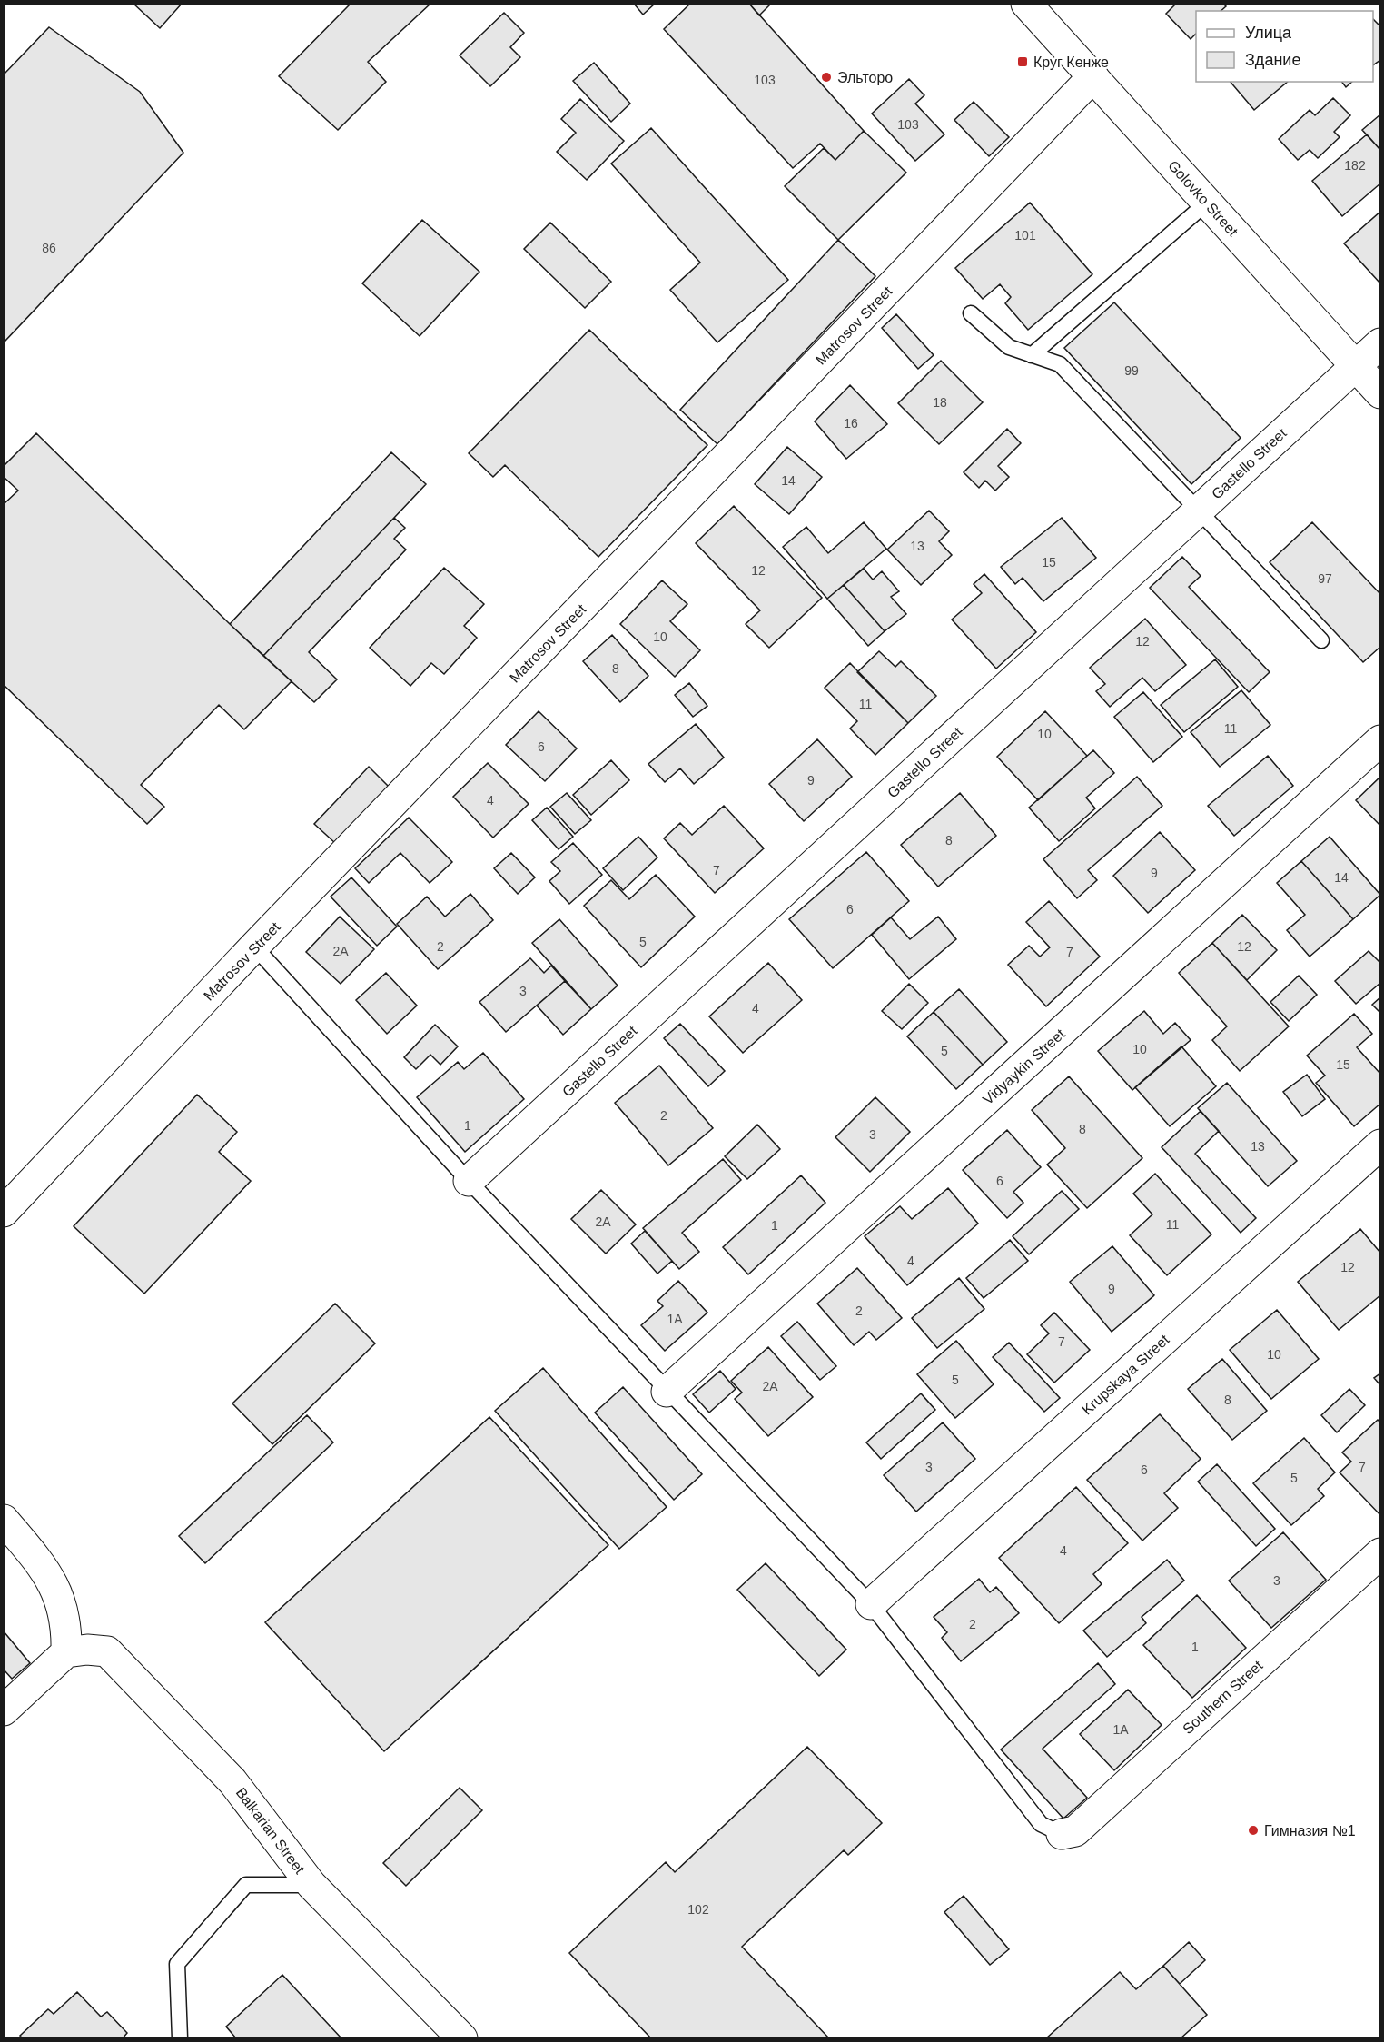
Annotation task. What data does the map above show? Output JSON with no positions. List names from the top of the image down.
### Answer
{
  "streets": {
    "street": [
      "Golovko Street",
      "Matrosov Street",
      "Gastello Street",
      "Vidyaykin Street",
      "Krupskaya Street",
      "Southern Street",
      "Balkarian Street"
    ]
  },
  "crossings": [
    ["Golovko Street", "Matrosov Street"],
    ["Golovko Street", "Gastello Street"]
  ],
  "places": {
    "transit": ["Круг Кенже"],
    "other": ["Эльторо", "Гимназия №1"]
  },
  "house_numbers": [
    "103",
    "103",
    "182",
    "101",
    "86",
    "99",
    "18",
    "16",
    "14",
    "13",
    "15",
    "12",
    "97",
    "10",
    "12",
    "8",
    "11",
    "11",
    "10",
    "6",
    "9",
    "4",
    "8",
    "7",
    "9",
    "14",
    "6",
    "5",
    "2",
    "12",
    "2А",
    "7",
    "3",
    "4",
    "10",
    "5",
    "15",
    "2",
    "1",
    "8",
    "3",
    "13",
    "6",
    "2А",
    "11",
    "1",
    "4",
    "12",
    "9",
    "2",
    "1А",
    "7",
    "10",
    "5",
    "2А",
    "8",
    "3",
    "7",
    "6",
    "5",
    "4",
    "3",
    "2",
    "1",
    "1А",
    "102"
  ],
  "legend": ["Улица", "Здание"]
}
